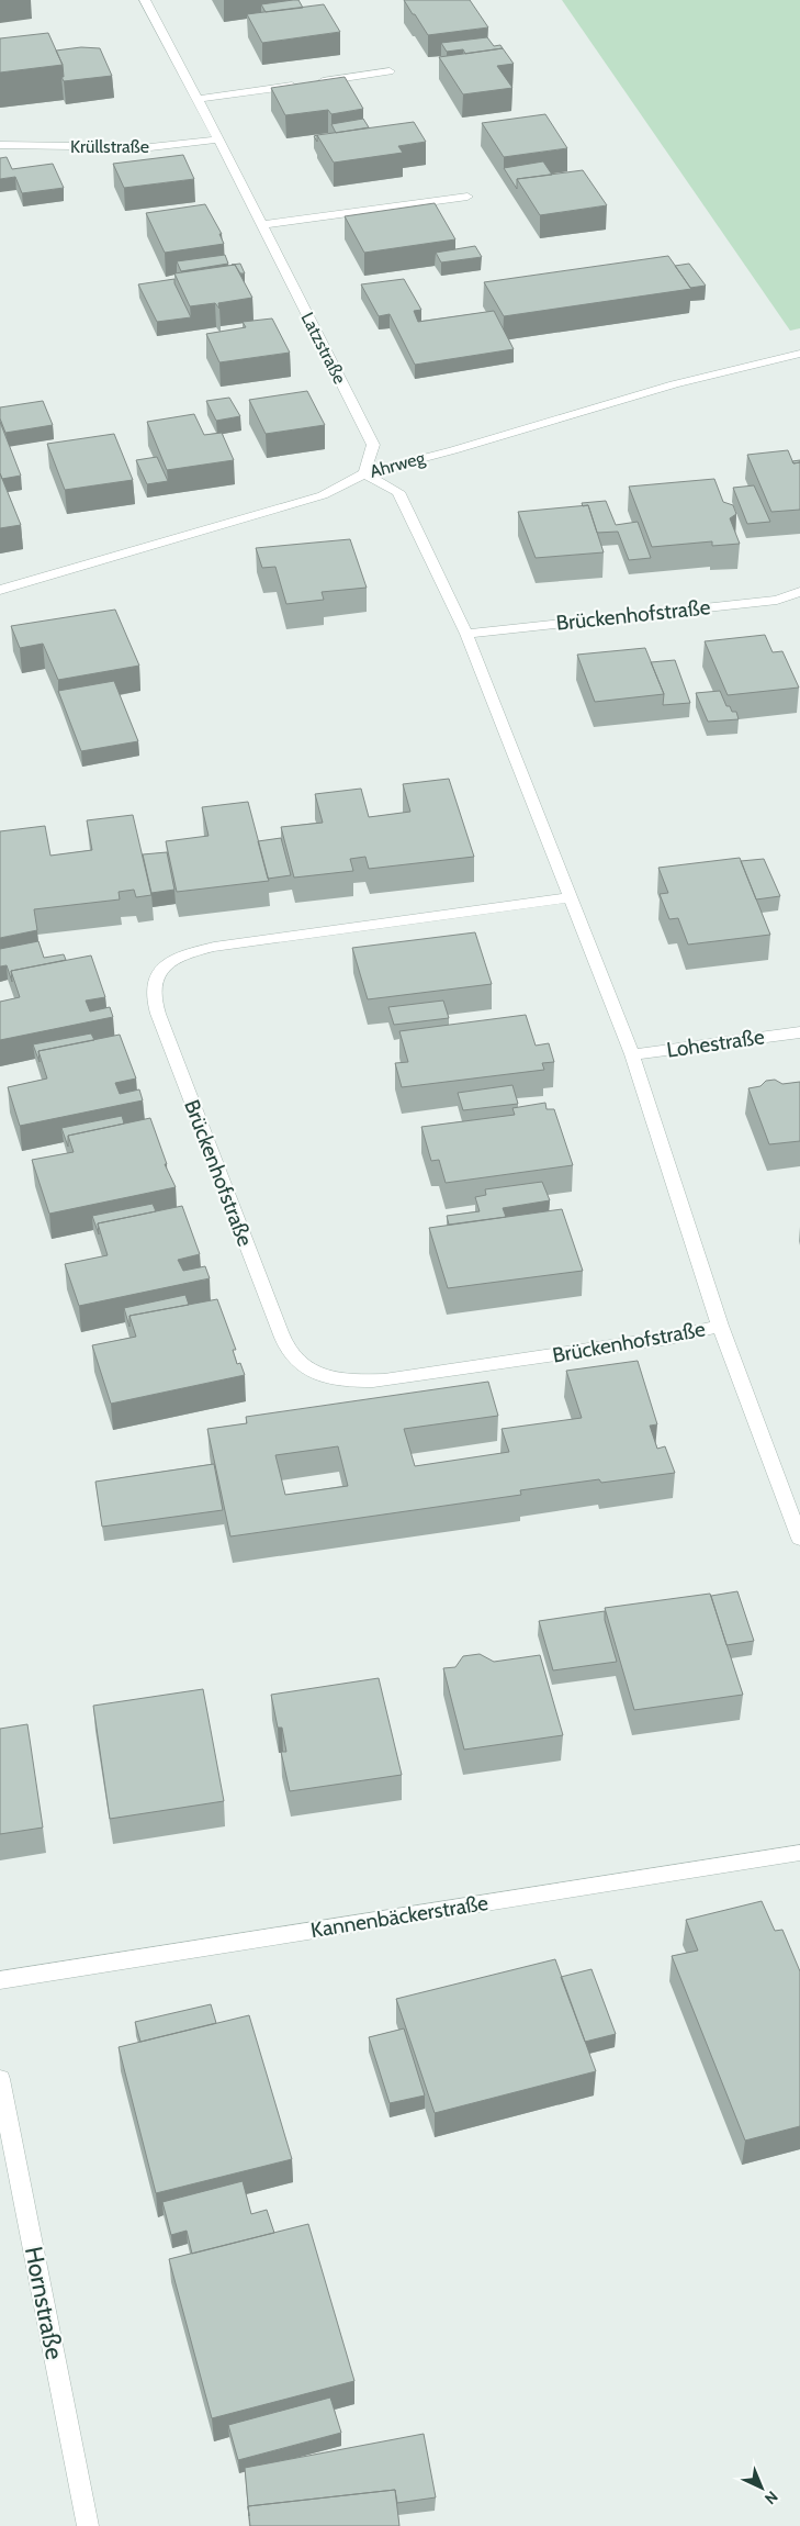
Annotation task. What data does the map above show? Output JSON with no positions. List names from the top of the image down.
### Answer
{
  "streets": {
    "street": [
      "Krüllstraße",
      "Latzstraße",
      "Ahrweg",
      "Brückenhofstraße",
      "Lohestraße",
      "Kannenbäckerstraße",
      "Hornstraße"
    ]
  },
  "crossings": [
    ["Krüllstraße", "Latzstraße"],
    ["Latzstraße", "Ahrweg"],
    ["Latzstraße", "Brückenhofstraße"],
    ["Ahrweg", "Brückenhofstraße"],
    ["Brückenhofstraße", "Lohestraße"]
  ],
  "north": "bottom right"
}
